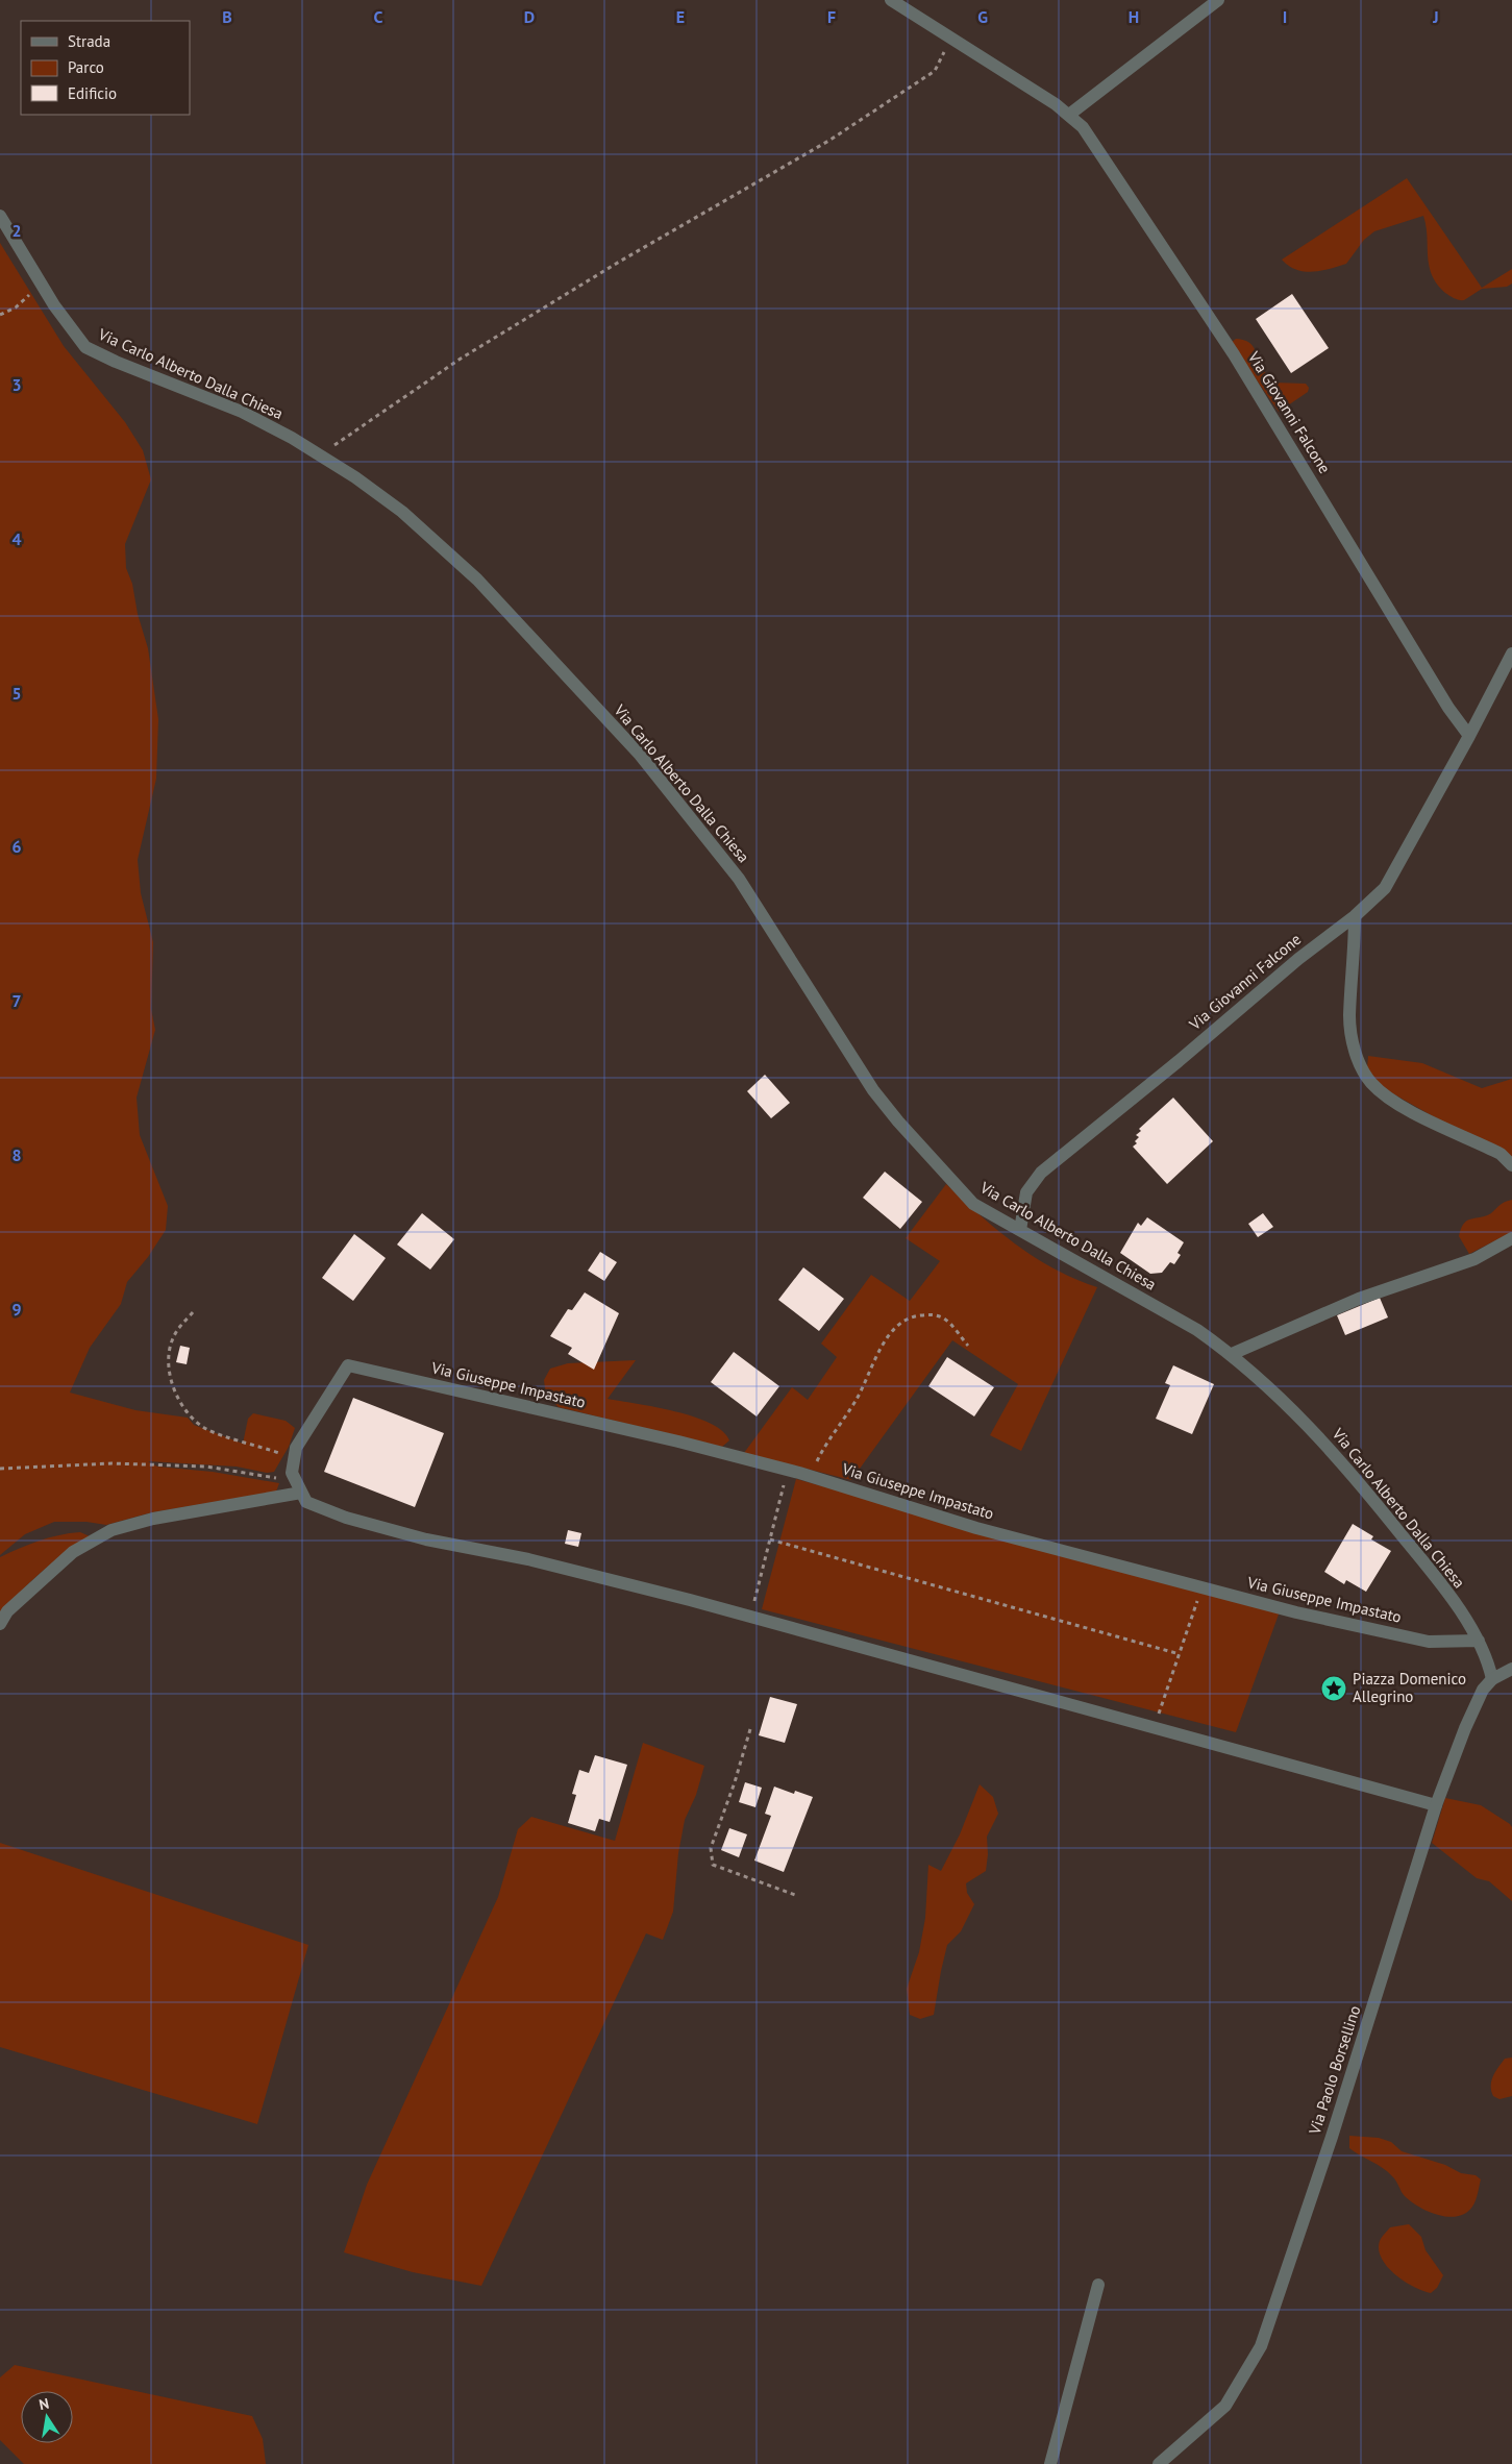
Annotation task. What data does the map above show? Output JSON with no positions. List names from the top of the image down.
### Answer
{
  "streets": {
    "street": [
      "Via Carlo Alberto Dalla Chiesa",
      "Via Giovanni Falcone",
      "Via Giuseppe Impastato",
      "Via Paolo Borsellino"
    ]
  },
  "crossings": [
    ["Via Carlo Alberto Dalla Chiesa", "Via Giovanni Falcone"],
    ["Via Carlo Alberto Dalla Chiesa", "Via Giuseppe Impastato"],
    ["Via Carlo Alberto Dalla Chiesa", "Via Paolo Borsellino"]
  ],
  "places": {
    "place": ["Piazza Domenico Allegrino"]
  },
  "legend": ["Strada", "Parco", "Edificio"],
  "north": "top",
  "grid": {
    "columns": [
      "B",
      "C",
      "D",
      "E",
      "F",
      "G",
      "H",
      "I",
      "J"
    ],
    "rows": [
      "2",
      "3",
      "4",
      "5",
      "6",
      "7",
      "8",
      "9"
    ]
  }
}
